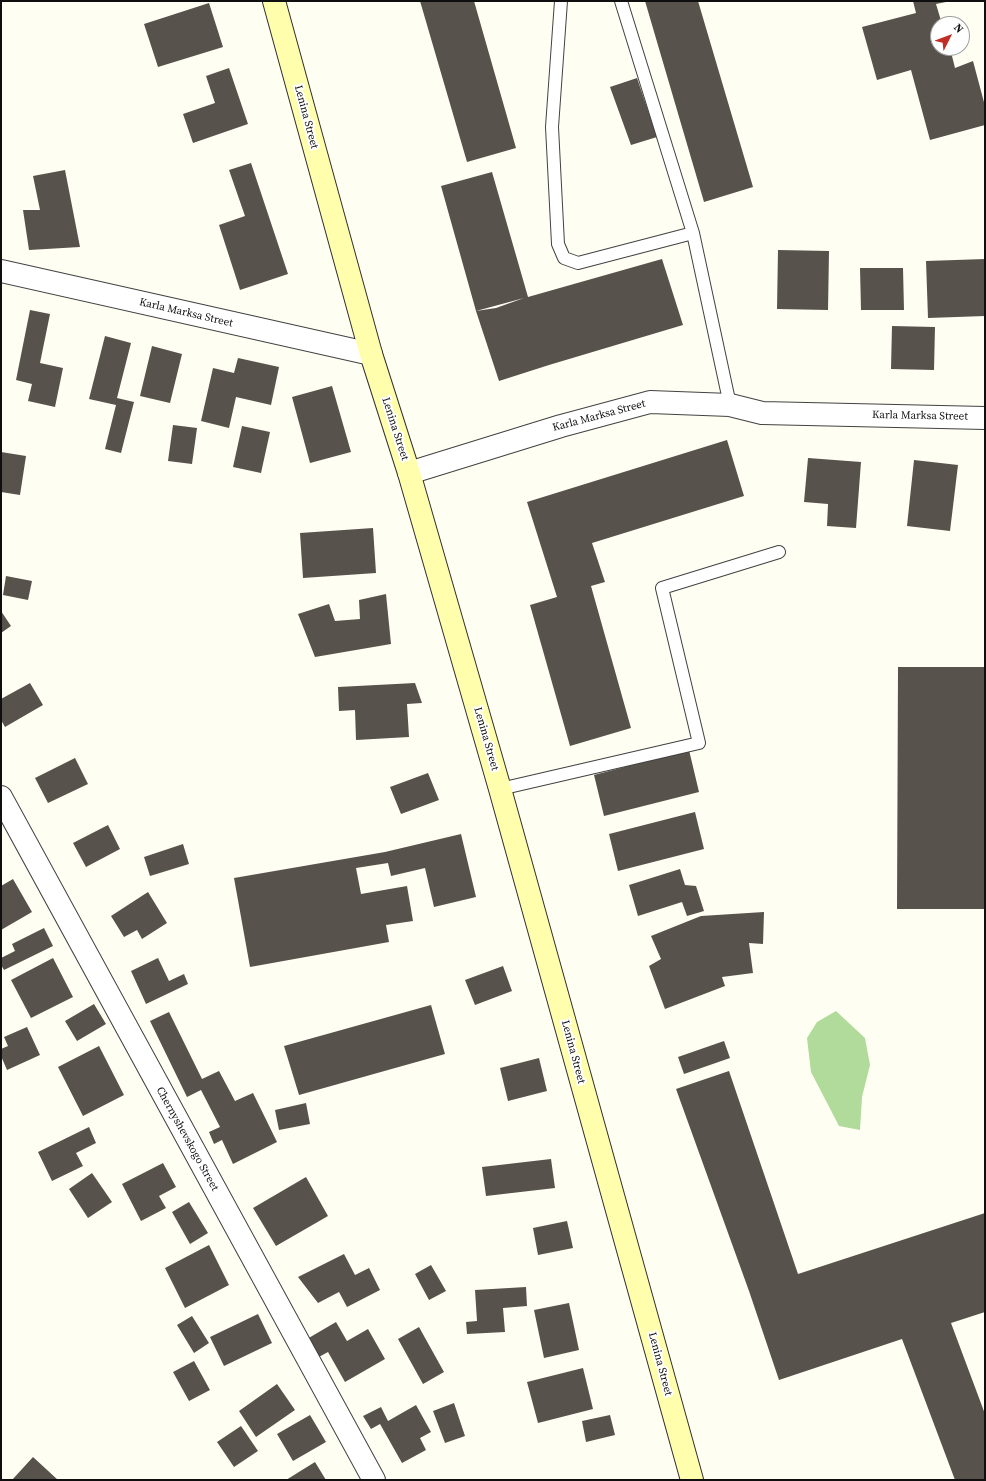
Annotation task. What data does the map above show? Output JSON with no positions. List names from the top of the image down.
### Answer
{
  "streets": {
    "street": ["Lenina Street", "Karla Marksa Street", "Chernyshevskogo Street"]
  },
  "crossings": [
    ["Lenina Street", "Karla Marksa Street"]
  ],
  "north": "top right"
}
